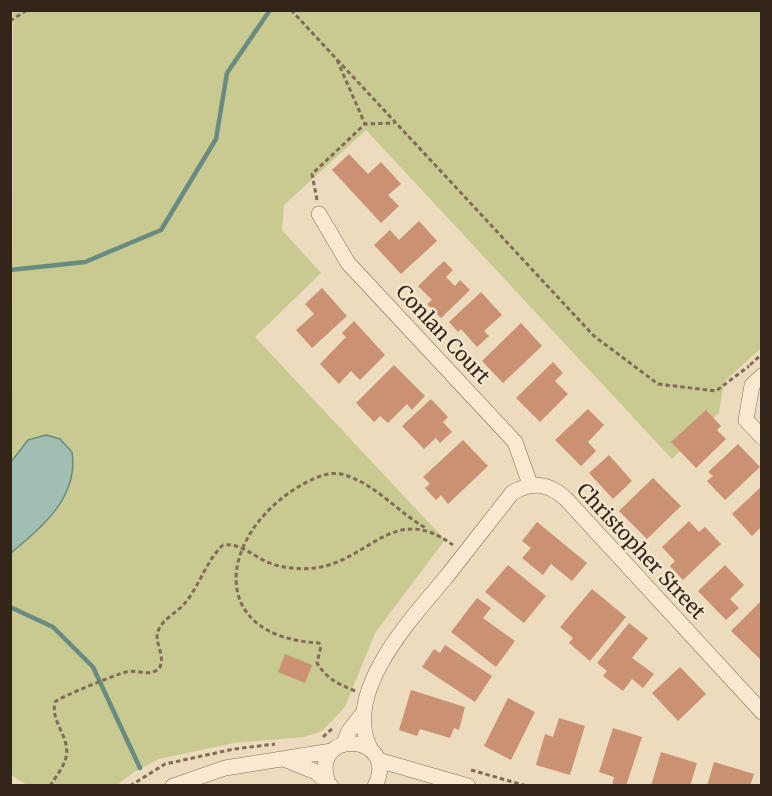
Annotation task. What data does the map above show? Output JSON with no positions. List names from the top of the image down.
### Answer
{
  "streets": {
    "street": ["Conlan Court", "Christopher Street"]
  },
  "crossings": [
    ["Conlan Court", "Christopher Street"]
  ]
}
